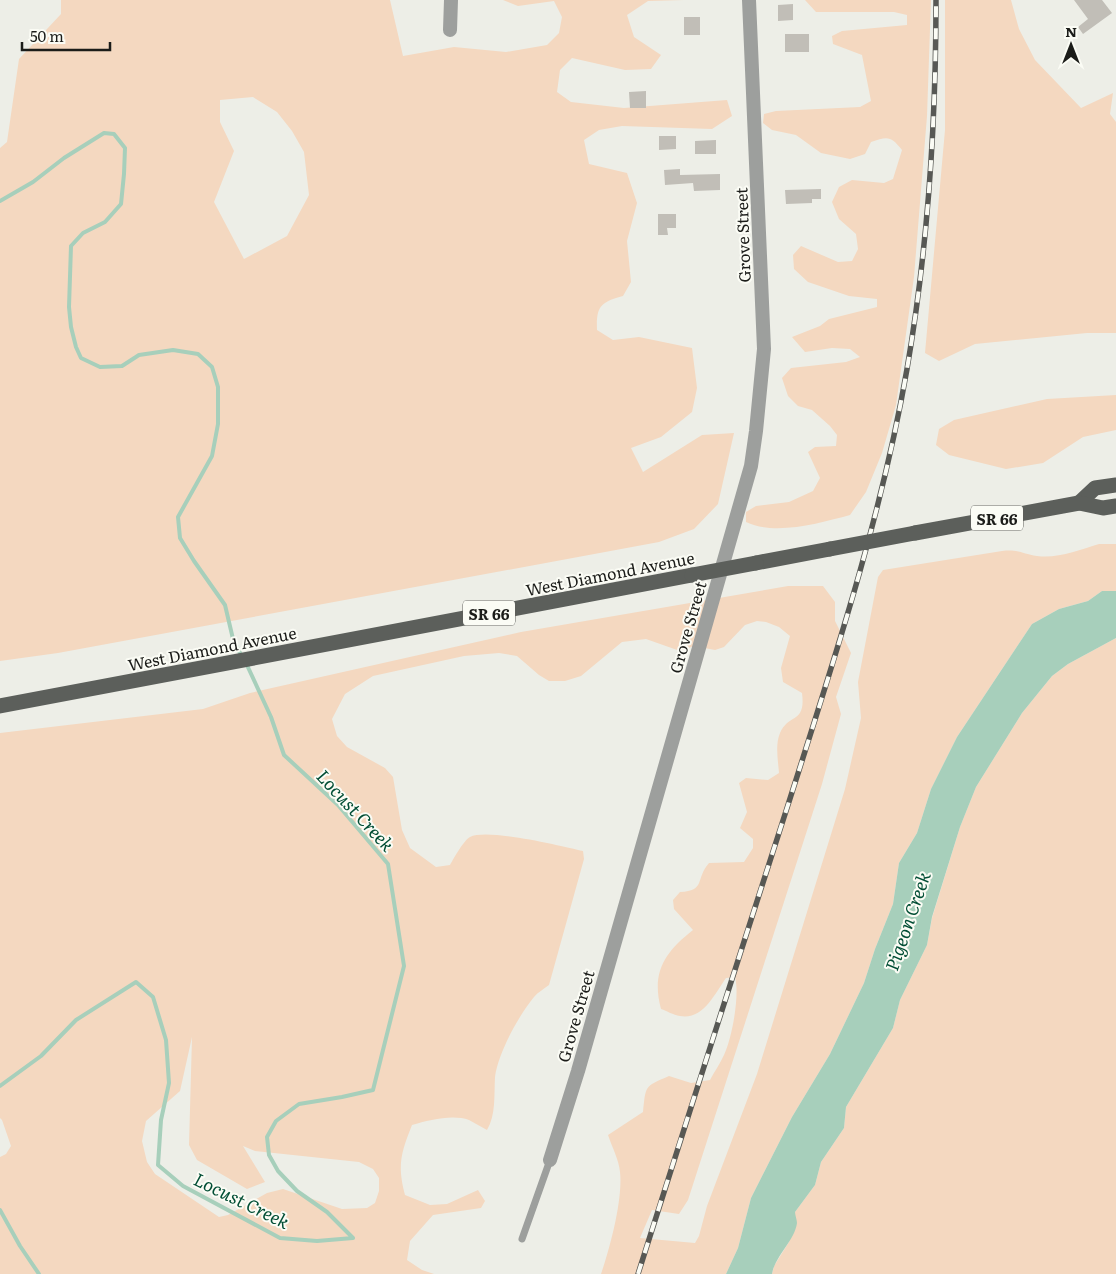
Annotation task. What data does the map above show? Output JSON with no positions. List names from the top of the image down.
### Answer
{
  "streets": {
    "main road": ["SR 66", "West Diamond Avenue"],
    "street": ["Grove Street"]
  },
  "water": ["Locust Creek", "Pigeon Creek"],
  "scale_bar": "50 m",
  "north": "top"
}
